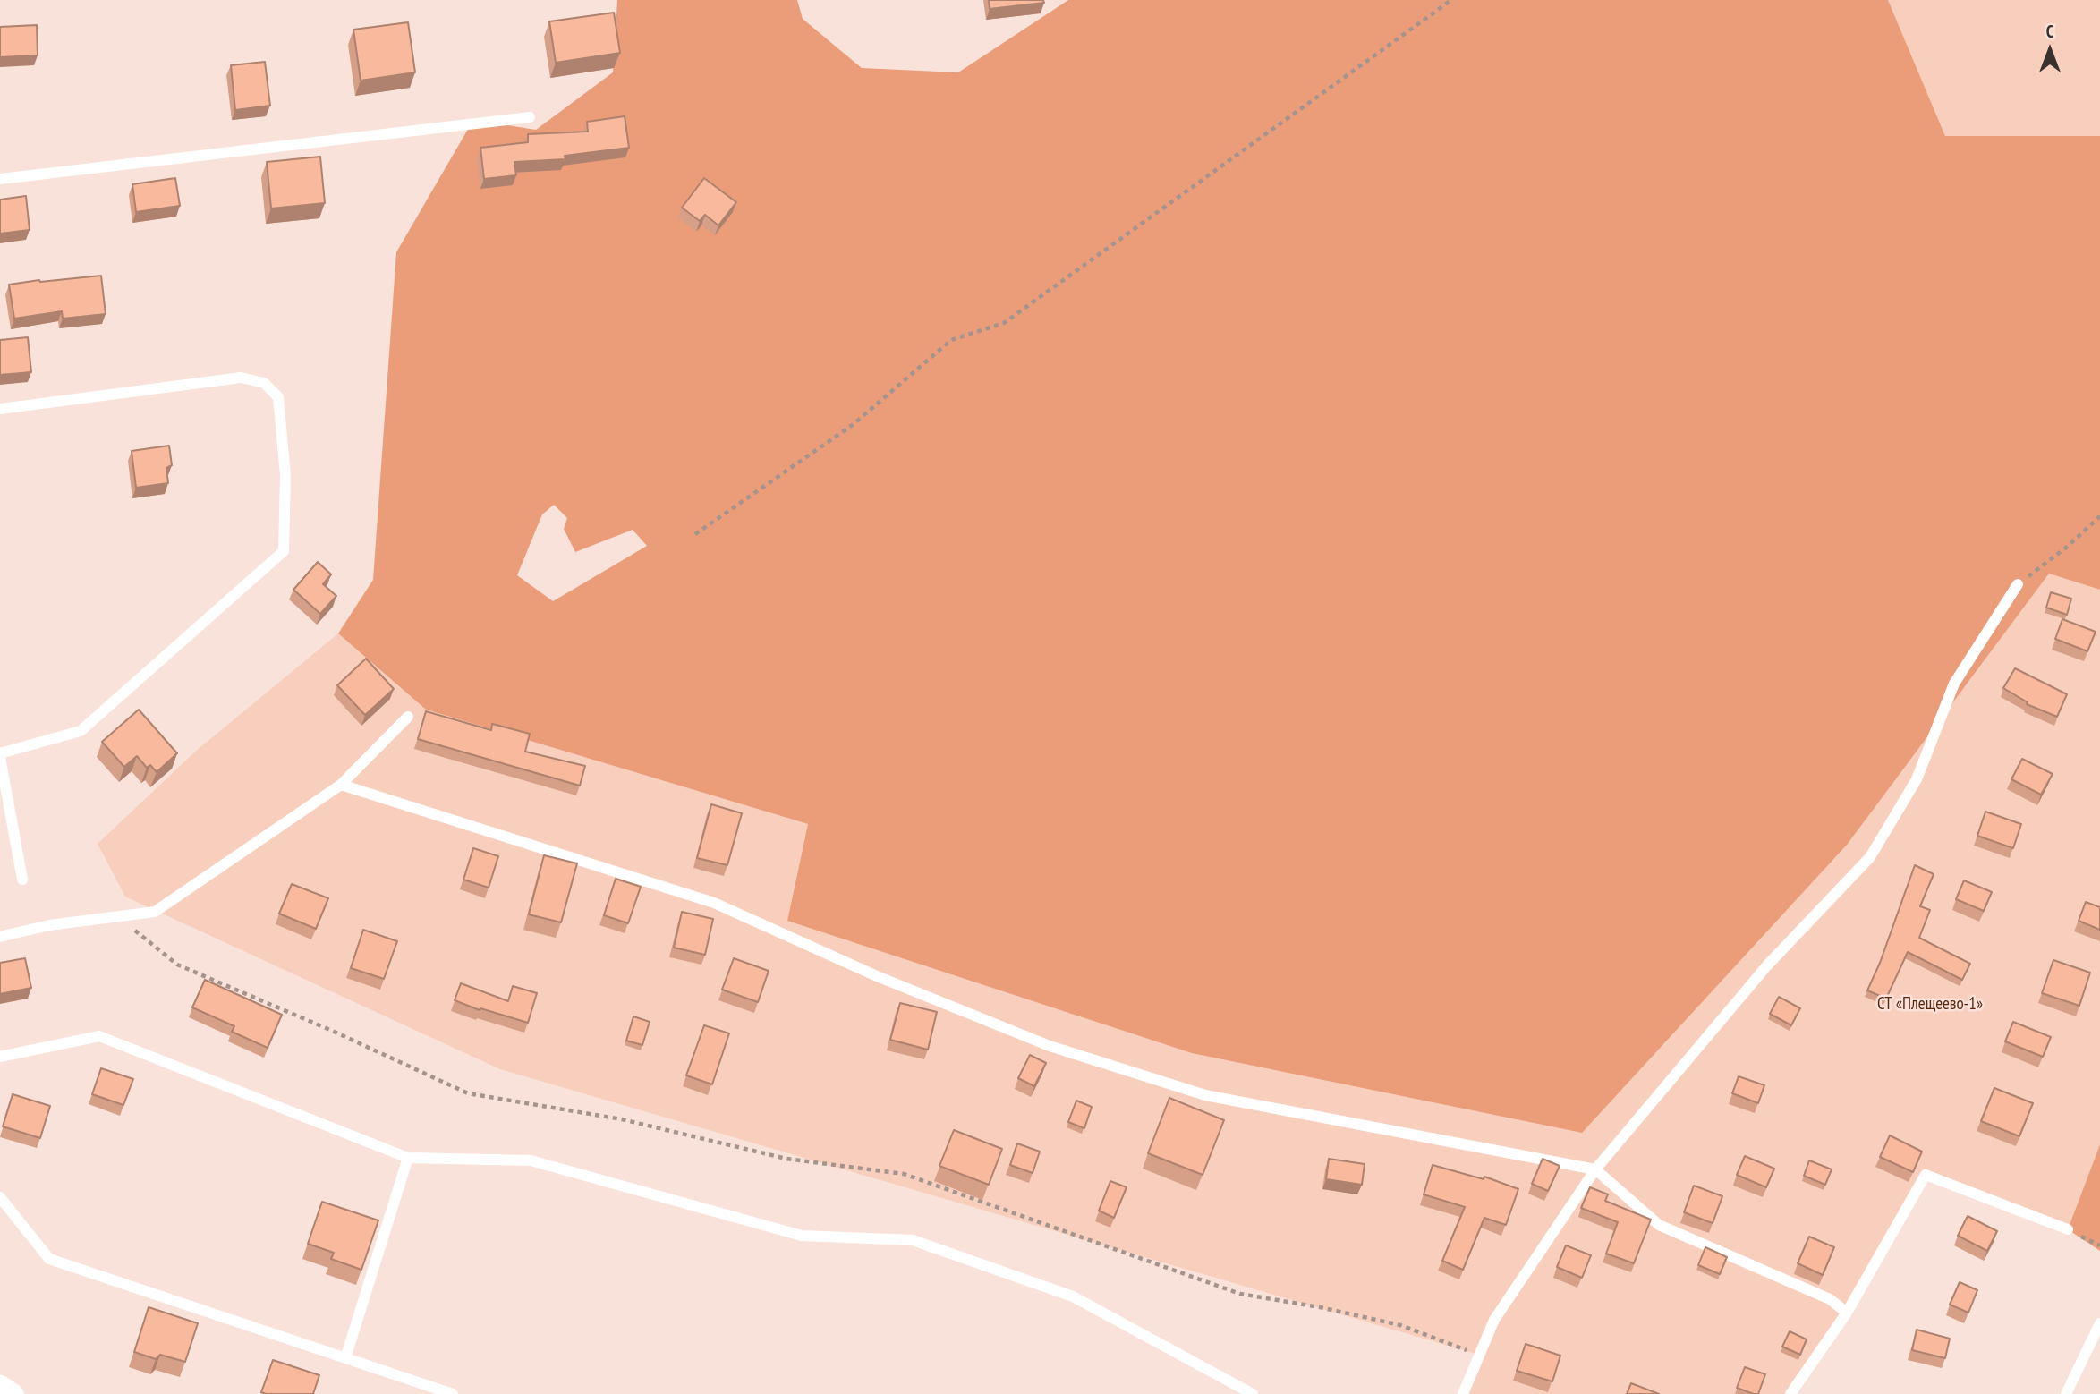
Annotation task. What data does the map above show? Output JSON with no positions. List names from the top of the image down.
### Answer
{
  "parks": ["СТ «Плещеево-1»"],
  "north": "top"
}
